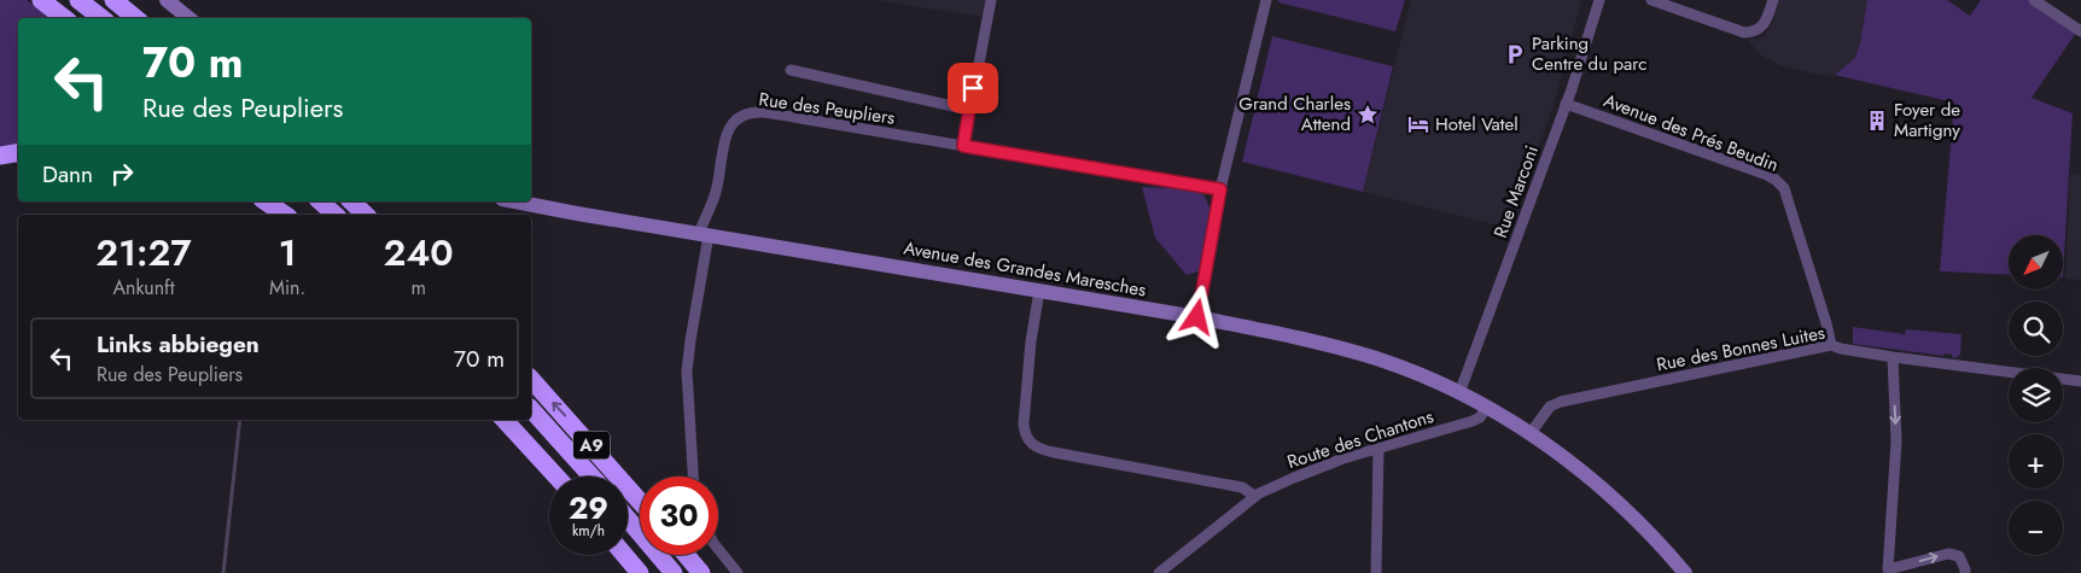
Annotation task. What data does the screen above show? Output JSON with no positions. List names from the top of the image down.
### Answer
{
  "streets": {
    "highway": ["A9"],
    "main road": ["Avenue des Grandes Maresches"],
    "street": [
      "Rue des Peupliers",
      "Avenue des Prés Beudin",
      "Rue Marconi",
      "Rue des Bonnes Luites",
      "Route des Chantons"
    ]
  },
  "crossings": [
    ["Rue des Peupliers", "Avenue des Grandes Maresches"],
    ["Avenue des Prés Beudin", "Rue Marconi"],
    ["Avenue des Prés Beudin", "Rue des Bonnes Luites"],
    ["Rue Marconi", "Avenue des Grandes Maresches"],
    ["Avenue des Grandes Maresches", "Rue des Bonnes Luites"],
    ["Avenue des Grandes Maresches", "Route des Chantons"]
  ],
  "places": {
    "parking": ["Parking Centre du parc"],
    "place": ["Grand Charles Attend"],
    "building": ["Foyer de Martigny"],
    "hotel": ["Hotel Vatel"]
  },
  "north": "bottom left",
  "page": {
    "turn": ["70 m", "Rue des Peupliers"],
    "then": "Dann",
    "eta": [
      "21:27",
      "Ankunft",
      "1",
      "Min.",
      "240",
      "m"
    ],
    "map_buttons": ["+", "−"],
    "list": [
      {
        "name": "Links abbiegen",
        "note": "Rue des Peupliers",
        "value": "70 m"
      }
    ],
    "speed": "29 km/h",
    "limit": "30"
  }
}
